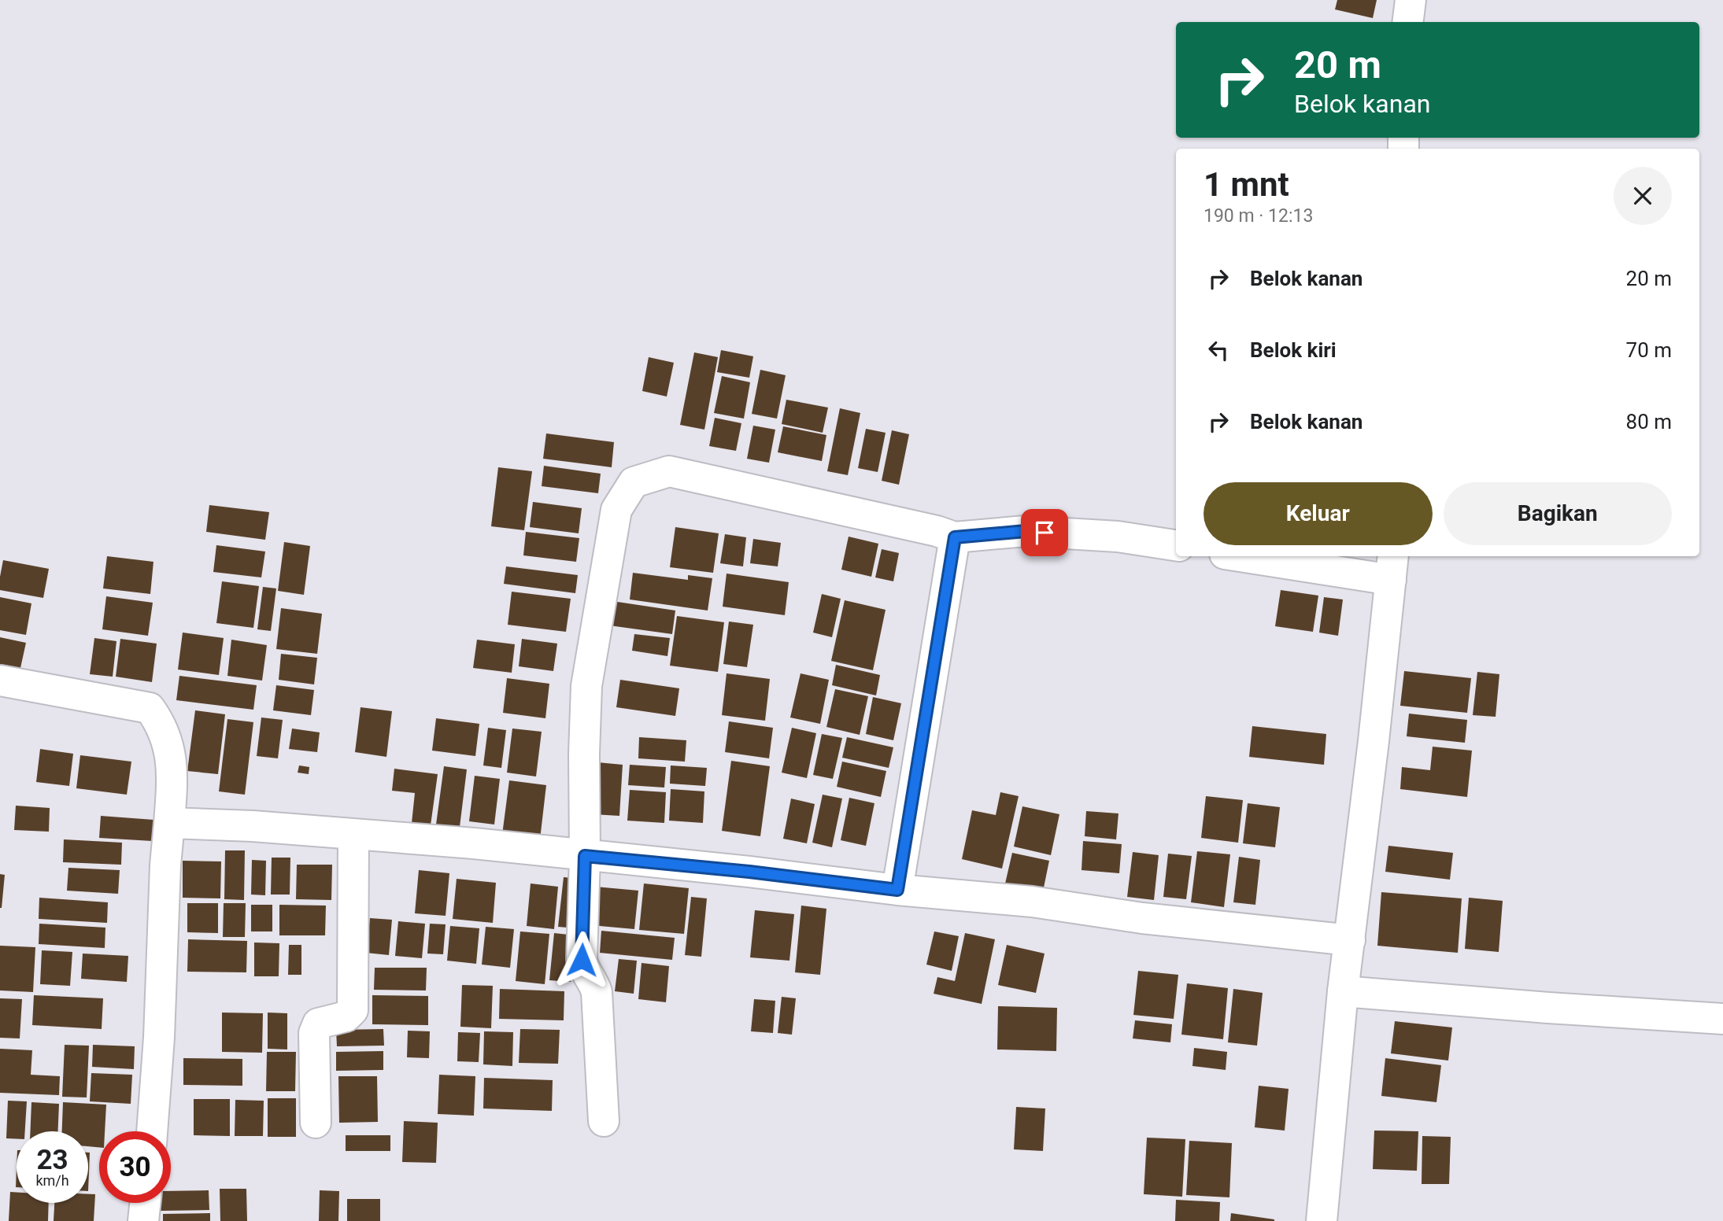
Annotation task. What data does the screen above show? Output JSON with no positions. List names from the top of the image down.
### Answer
{
  "page": {
    "turn": ["20 m", "Belok kanan"],
    "heading": ["1 mnt", "190 m · 12:13"],
    "list": [
      {
        "name": "Belok kanan",
        "value": "20 m"
      },
      {
        "name": "Belok kiri",
        "value": "70 m"
      },
      {
        "name": "Belok kanan",
        "value": "80 m"
      }
    ],
    "buttons": ["Keluar", "Bagikan"],
    "speed": "23 km/h",
    "limit": "30"
  }
}
